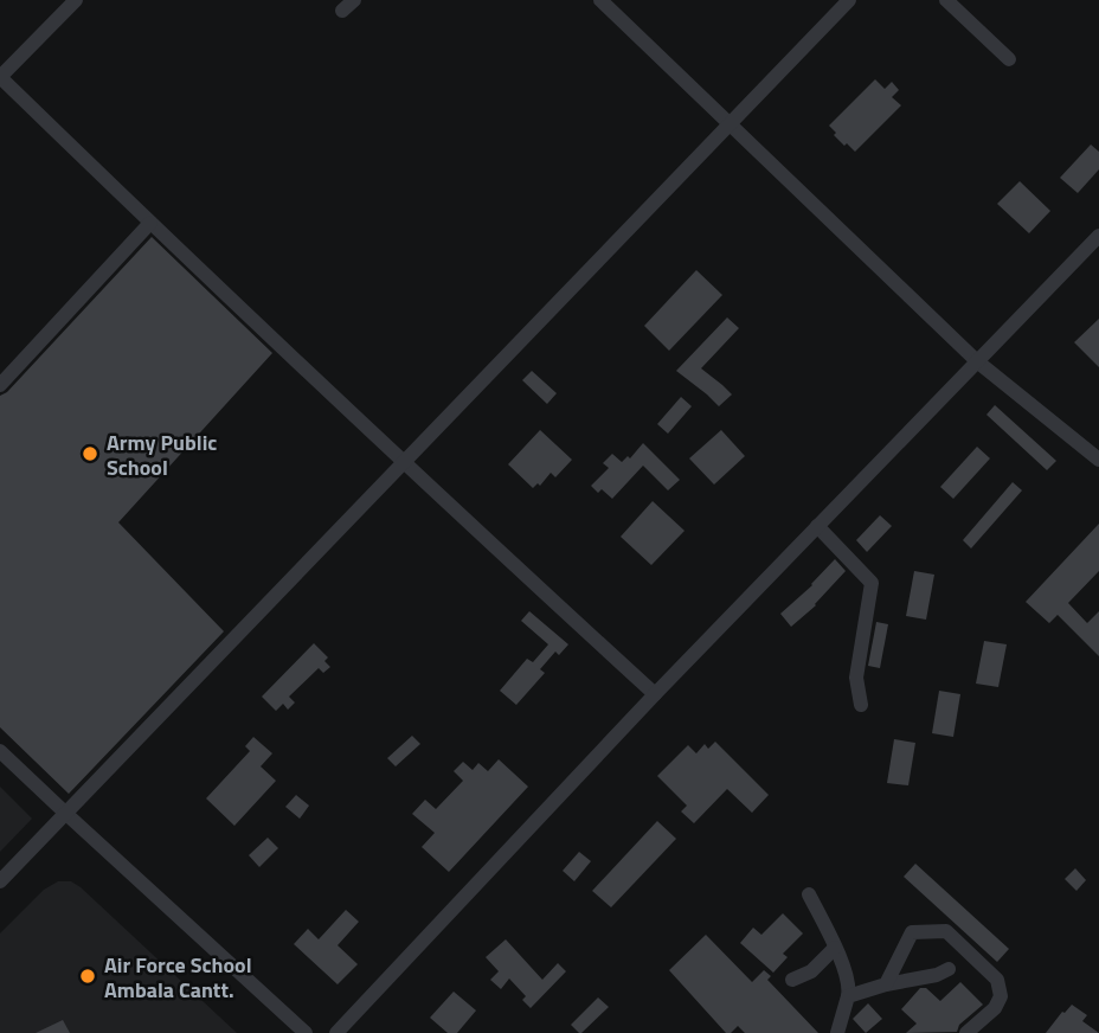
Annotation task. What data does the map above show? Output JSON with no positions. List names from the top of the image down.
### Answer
{
  "places": ["Army Public School", "Air Force School Ambala Cantt."]
}
